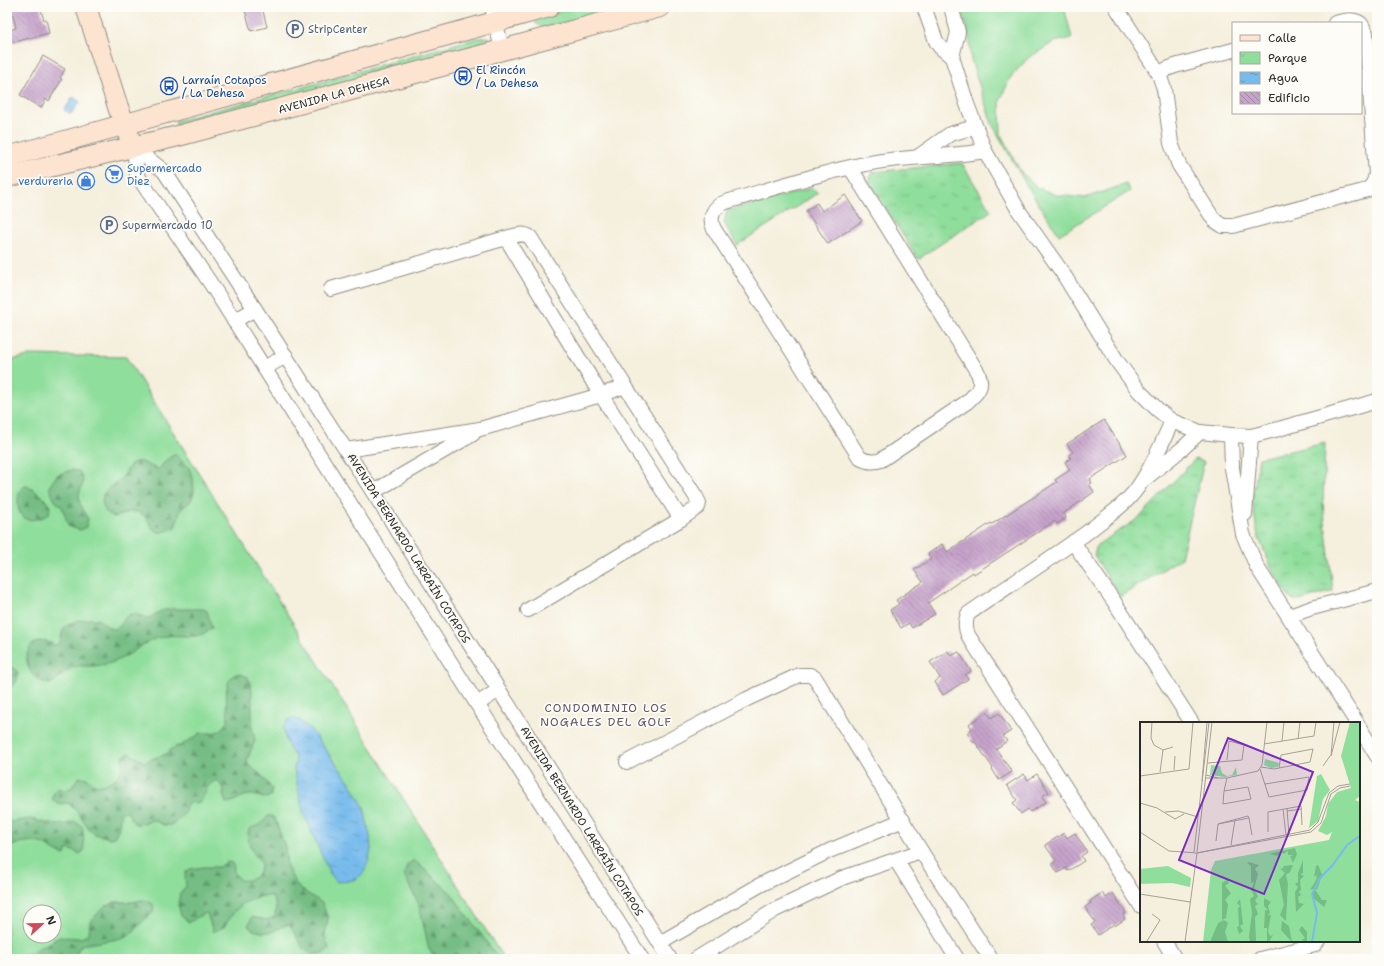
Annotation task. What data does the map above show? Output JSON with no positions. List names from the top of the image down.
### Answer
{
  "streets": {
    "street": ["AVENIDA LA DEHESA", "AVENIDA BERNARDO LARRAÍN COTAPOS"]
  },
  "crossings": [
    ["AVENIDA LA DEHESA", "AVENIDA BERNARDO LARRAÍN COTAPOS"]
  ],
  "districts": ["CONDOMINIO LOS NOGALES DEL GOLF"],
  "places": {
    "parking": ["StripCenter", "Supermercado 10"],
    "bus stop": ["El Rincón / La Dehesa", "Larraín Cotapos / La Dehesa"],
    "supermarket": ["Supermercado Diez"],
    "shop": ["verdureria"]
  },
  "legend": [
    "Calle",
    "Parque",
    "Agua",
    "Edificio"
  ],
  "north": "right"
}
